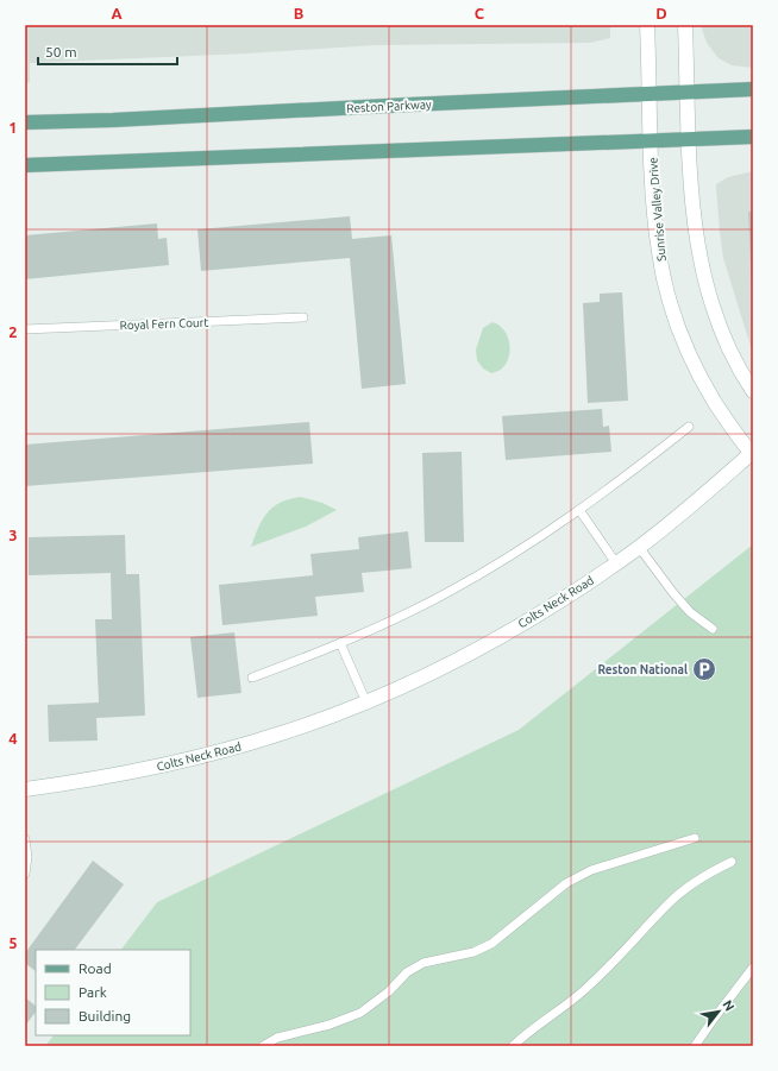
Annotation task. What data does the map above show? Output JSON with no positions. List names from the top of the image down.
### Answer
{
  "streets": {
    "main road": ["Reston Parkway", "Sunrise Valley Drive", "Colts Neck Road"],
    "lane": ["Royal Fern Court"]
  },
  "crossings": [
    ["Reston Parkway", "Sunrise Valley Drive"],
    ["Sunrise Valley Drive", "Colts Neck Road"]
  ],
  "places": {
    "parking": ["Reston National"]
  },
  "legend": ["Road", "Park", "Building"],
  "scale_bar": "50 m",
  "north": "top right",
  "grid": {
    "columns": [
      "A",
      "B",
      "C",
      "D"
    ],
    "rows": [
      "1",
      "2",
      "3",
      "4",
      "5"
    ]
  }
}
